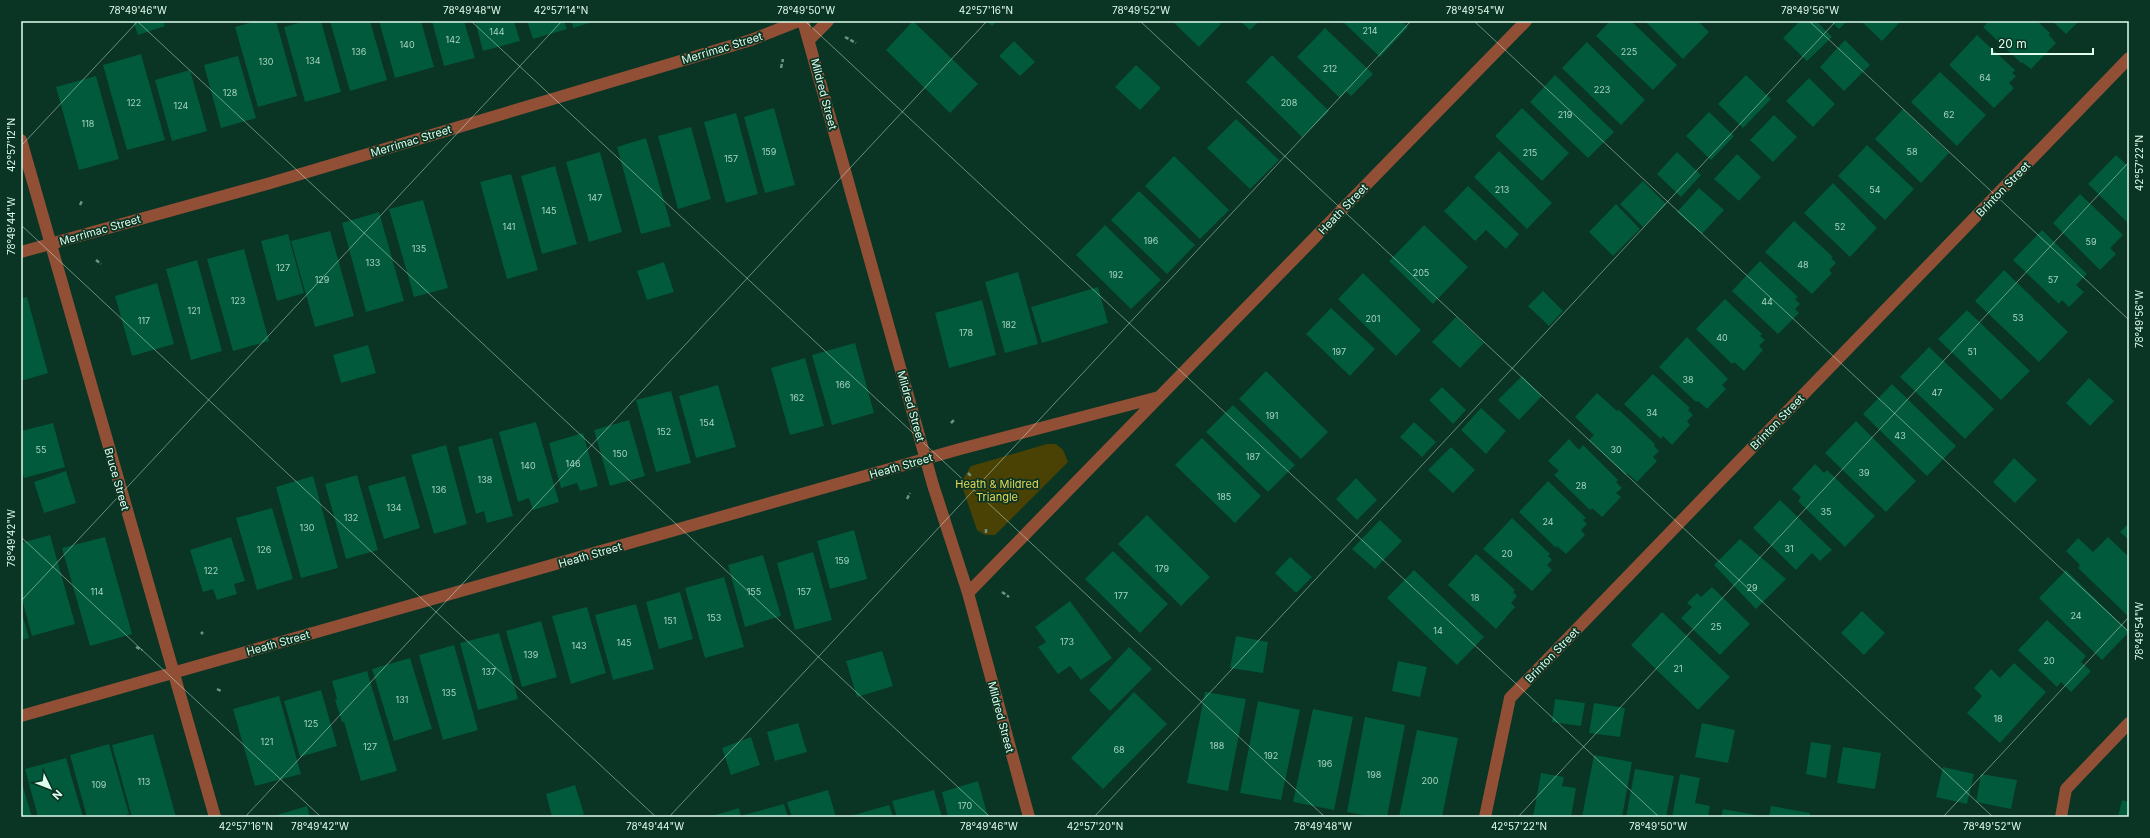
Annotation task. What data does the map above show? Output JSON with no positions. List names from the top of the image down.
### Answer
{
  "streets": {
    "street": [
      "Merrimac Street",
      "Mildred Street",
      "Brinton Street",
      "Heath Street",
      "Bruce Street"
    ]
  },
  "crossings": [
    ["Merrimac Street", "Bruce Street"],
    ["Mildred Street", "Heath Street"],
    ["Heath Street", "Bruce Street"]
  ],
  "parks": ["Heath & Mildred Triangle"],
  "house_numbers": [
    "214",
    "144",
    "142",
    "140",
    "136",
    "225",
    "134",
    "130",
    "212",
    "64",
    "223",
    "128",
    "122",
    "208",
    "124",
    "219",
    "62",
    "118",
    "159",
    "58",
    "215",
    "157",
    "213",
    "54",
    "147",
    "145",
    "141",
    "52",
    "196",
    "59",
    "135",
    "133",
    "48",
    "127",
    "205",
    "192",
    "129",
    "57",
    "123",
    "44",
    "121",
    "53",
    "201",
    "117",
    "182",
    "178",
    "40",
    "197",
    "51",
    "38",
    "166",
    "47",
    "162",
    "34",
    "191",
    "154",
    "152",
    "43",
    "55",
    "30",
    "150",
    "187",
    "146",
    "140",
    "39",
    "138",
    "28",
    "136",
    "185",
    "134",
    "35",
    "132",
    "24",
    "130",
    "31",
    "126",
    "20",
    "159",
    "179",
    "122",
    "29",
    "114",
    "155",
    "157",
    "177",
    "18",
    "24",
    "153",
    "151",
    "25",
    "14",
    "173",
    "145",
    "143",
    "139",
    "20",
    "21",
    "137",
    "135",
    "131",
    "18",
    "125",
    "121",
    "188",
    "127",
    "68",
    "192",
    "196",
    "198",
    "200",
    "113",
    "109",
    "170"
  ],
  "scale_bar": "20 m",
  "north": "bottom right",
  "coordinates": [
    "78°49'46\"W",
    "78°49'48\"W",
    "42°57'14\"N",
    "78°49'50\"W",
    "42°57'16\"N",
    "78°49'52\"W",
    "78°49'54\"W",
    "78°49'56\"W",
    "42°57'12\"N",
    "42°57'22\"N",
    "78°49'44\"W",
    "78°49'42\"W",
    "42°57'20\"N"
  ]
}
